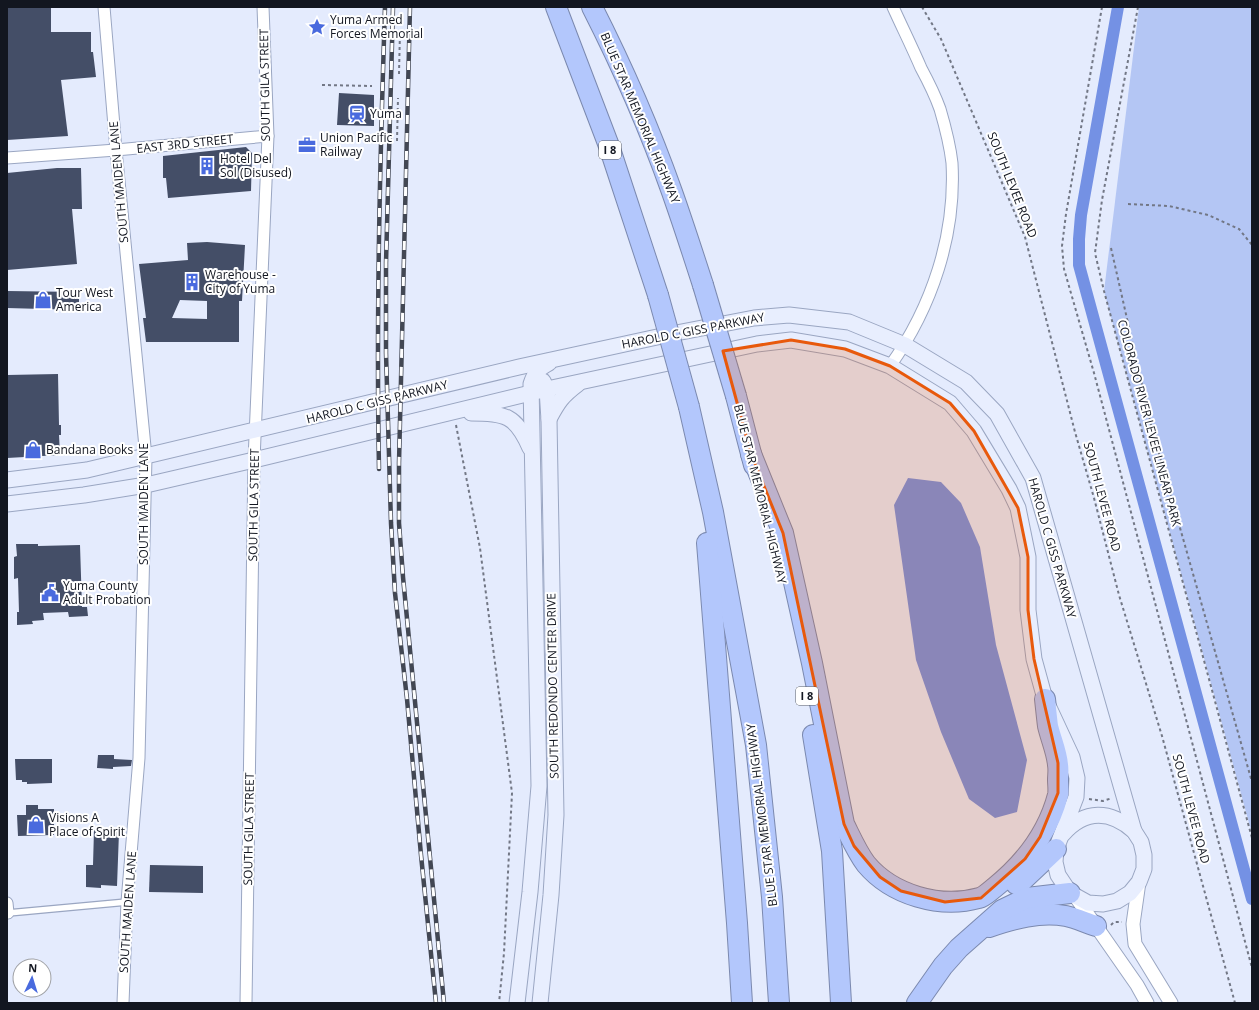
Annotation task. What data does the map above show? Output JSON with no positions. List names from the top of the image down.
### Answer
{
  "streets": {
    "highway": ["BLUE STAR MEMORIAL HIGHWAY", "I 8"],
    "main road": ["HAROLD C GISS PARKWAY", "SOUTH REDONDO CENTER DRIVE"],
    "street": ["SOUTH GILA STREET", "EAST 3RD STREET", "SOUTH MAIDEN LANE"],
    "path": ["SOUTH LEVEE ROAD", "COLORADO RIVER LEVEE LINEAR PARK"]
  },
  "crossings": [
    ["SOUTH GILA STREET", "EAST 3RD STREET"],
    ["SOUTH GILA STREET", "HAROLD C GISS PARKWAY"],
    ["EAST 3RD STREET", "SOUTH MAIDEN LANE"],
    ["SOUTH MAIDEN LANE", "HAROLD C GISS PARKWAY"],
    ["HAROLD C GISS PARKWAY", "SOUTH REDONDO CENTER DRIVE"]
  ],
  "places": {
    "place": ["Yuma Armed Forces Memorial"],
    "station": ["Yuma"],
    "office": ["Union Pacific Railway"],
    "building": ["Hotel Del Sol (Disused)", "Warehouse - City of Yuma"],
    "shop": ["Tour West America", "Bandana Books", "Visions A Place of Spirit"],
    "public building": ["Yuma County Adult Probation"]
  },
  "north": "top"
}
